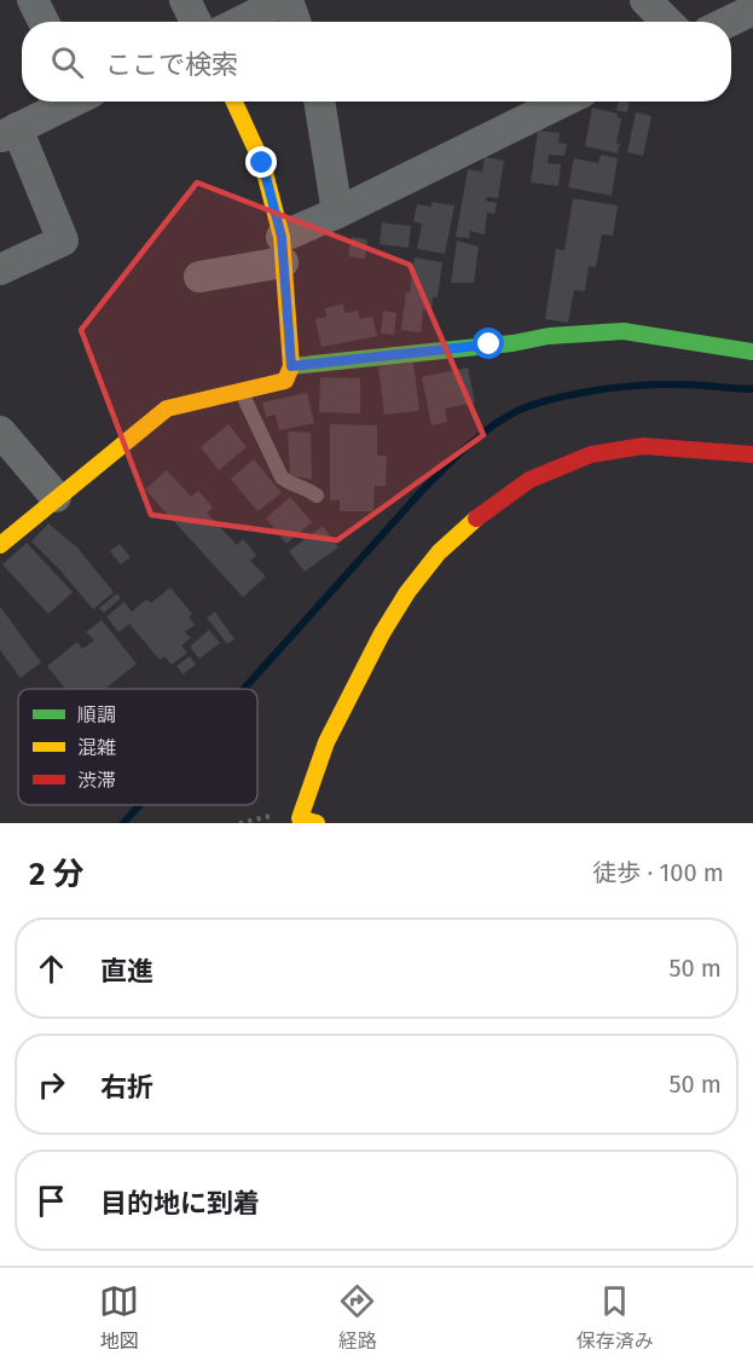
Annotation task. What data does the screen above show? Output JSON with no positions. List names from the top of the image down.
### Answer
{
  "legend": ["順調", "混雑", "渋滞"],
  "page": {
    "search": "ここで検索",
    "heading": ["2 分", "徒歩 · 100 m"],
    "list": [
      ["直進", "50 m"],
      ["右折", "50 m"],
      "目的地に到着"
    ],
    "nav": ["地図", "経路", "保存済み"]
  }
}
